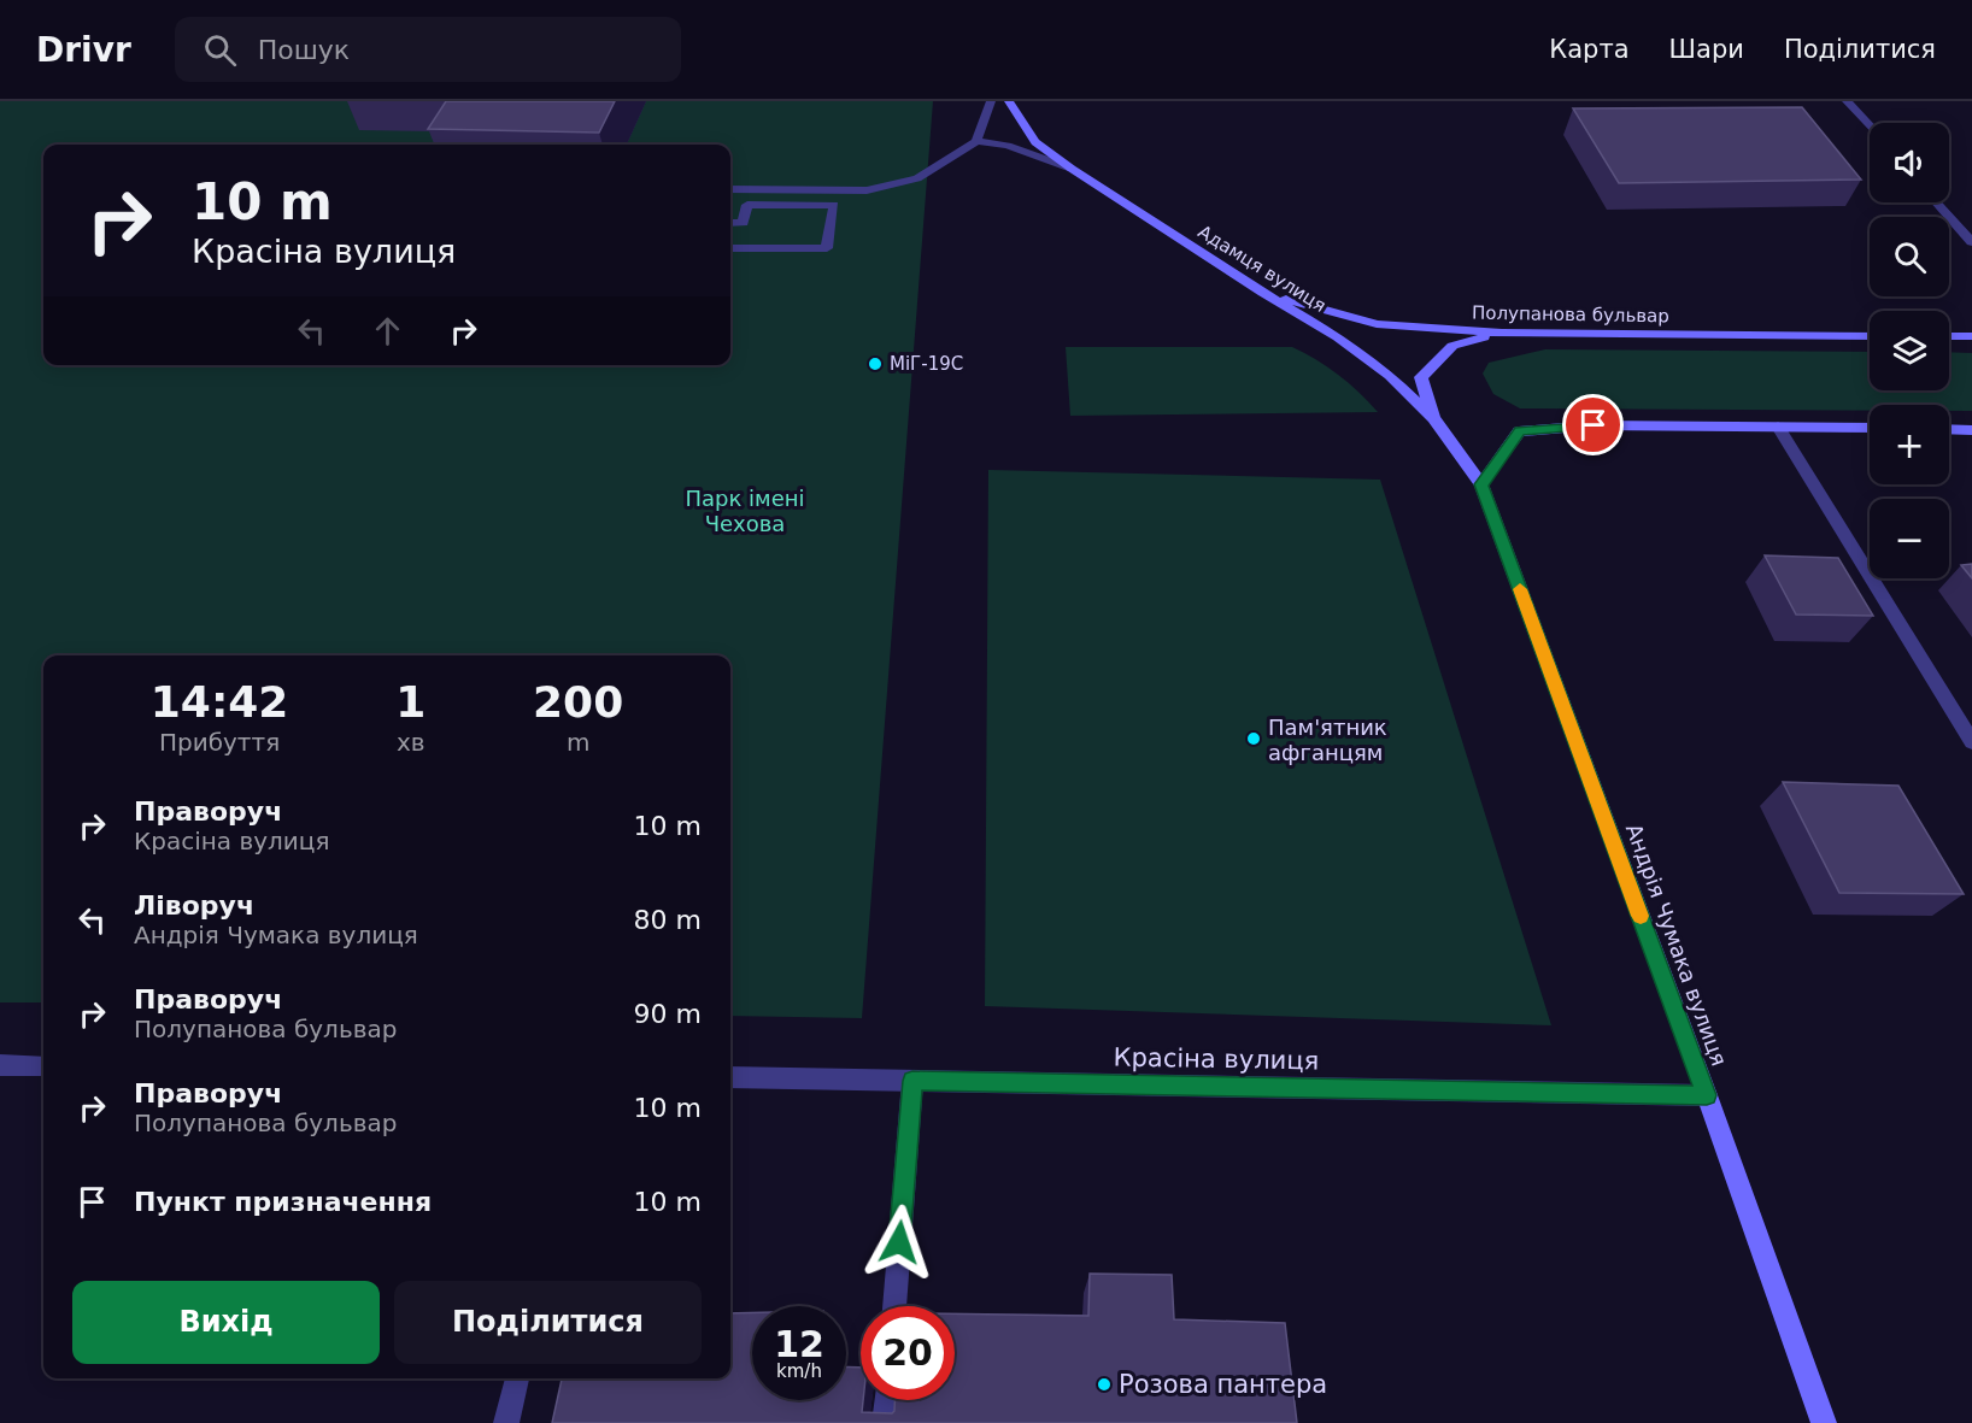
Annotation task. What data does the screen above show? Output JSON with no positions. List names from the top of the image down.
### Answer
{
  "streets": {
    "street": [
      "Адамця вулиця",
      "Полупанова бульвар",
      "Андрія Чумака вулиця",
      "Красіна вулиця"
    ]
  },
  "crossings": [
    ["Адамця вулиця", "Полупанова бульвар"],
    ["Адамця вулиця", "Андрія Чумака вулиця"],
    ["Андрія Чумака вулиця", "Красіна вулиця"]
  ],
  "parks": ["Парк імені Чехова"],
  "places": ["МіГ-19С", "Пам'ятник афганцям", "Розова пантера"],
  "page": {
    "header": "Drivr",
    "search": "Пошук",
    "nav": ["Карта", "Шари", "Поділитися"],
    "map_buttons": ["+", "−"],
    "turn": ["10 m", "Красіна вулиця"],
    "eta": [
      "14:42",
      "Прибуття",
      "1",
      "хв",
      "200",
      "m"
    ],
    "list": [
      {
        "name": "Праворуч",
        "note": "Красіна вулиця",
        "value": "10 m"
      },
      {
        "name": "Ліворуч",
        "note": "Андрія Чумака вулиця",
        "value": "80 m"
      },
      {
        "name": "Праворуч",
        "note": "Полупанова бульвар",
        "value": "90 m"
      },
      {
        "name": "Праворуч",
        "note": "Полупанова бульвар",
        "value": "10 m"
      },
      {
        "name": "Пункт призначення",
        "value": "10 m"
      }
    ],
    "buttons": ["Вихід", "Поділитися"],
    "speed": "12 km/h",
    "limit": "20"
  }
}
